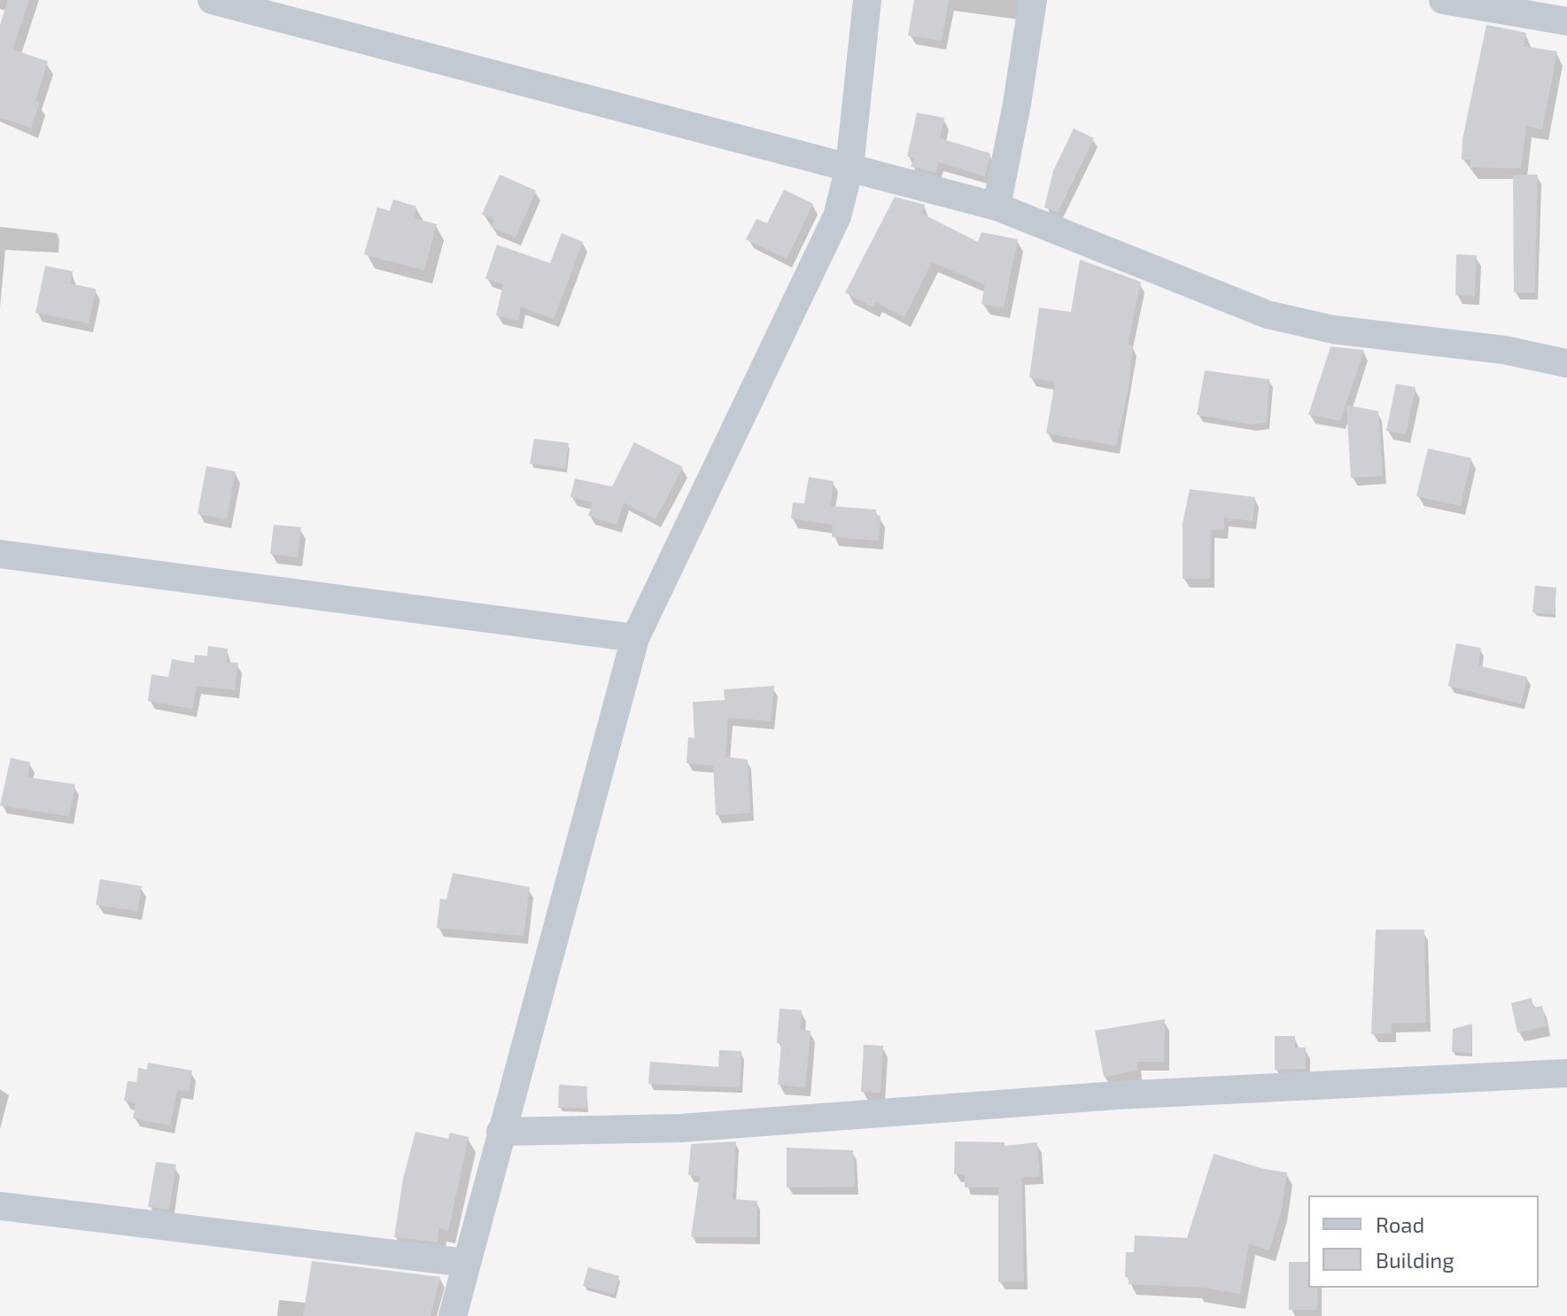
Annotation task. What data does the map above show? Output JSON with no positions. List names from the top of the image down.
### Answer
{
  "legend": ["Road", "Building"]
}
